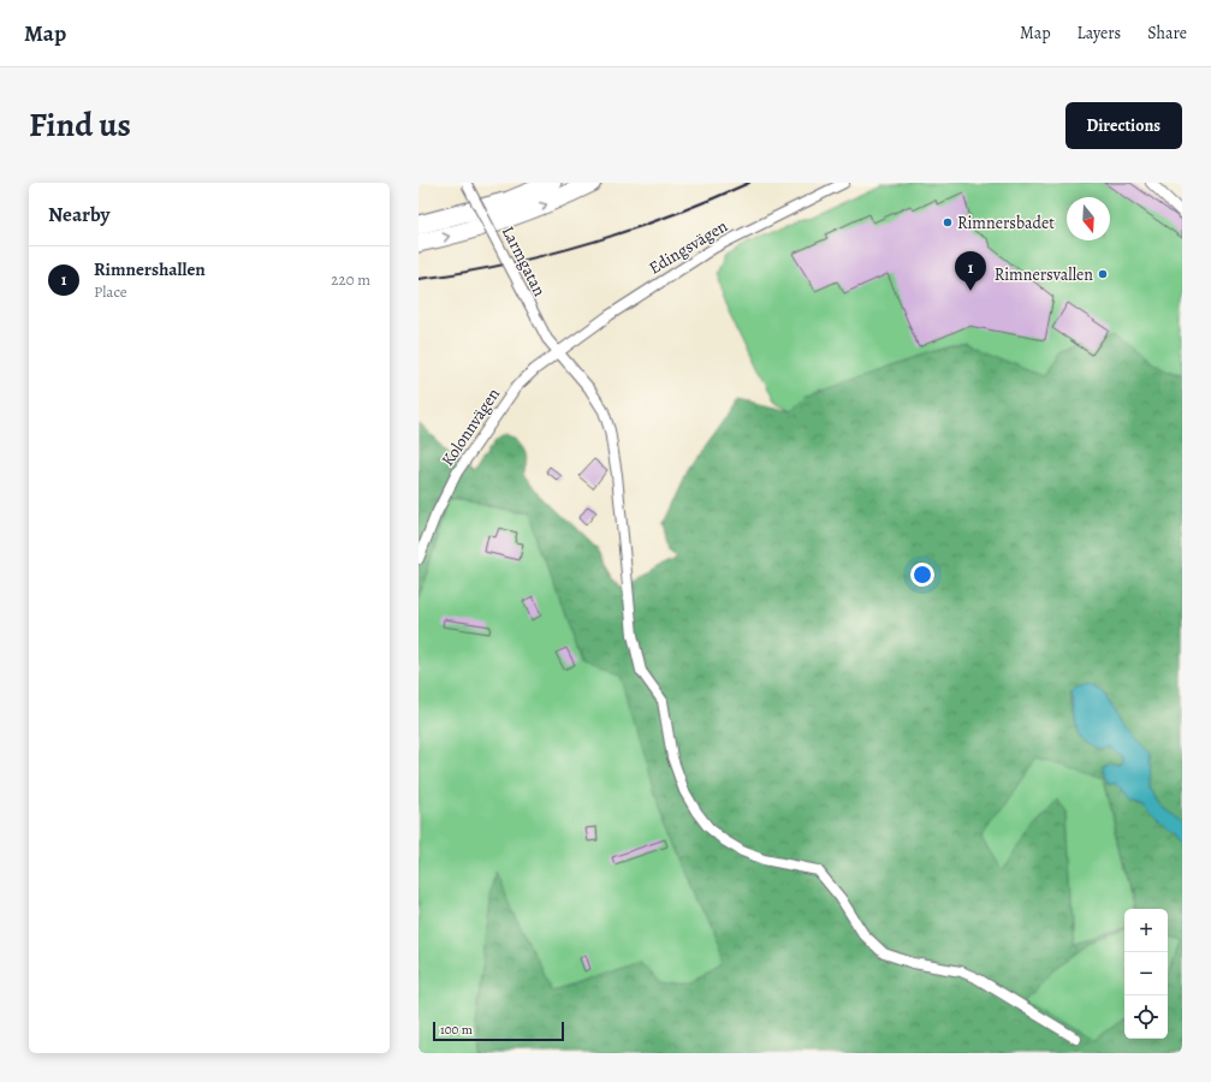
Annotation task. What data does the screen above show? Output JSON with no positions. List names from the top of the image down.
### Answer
{
  "streets": {
    "street": ["Edingsvägen", "Larmgatan", "Kolonnvägen"]
  },
  "crossings": [
    ["Edingsvägen", "Larmgatan"],
    ["Edingsvägen", "Kolonnvägen"],
    ["Larmgatan", "Kolonnvägen"]
  ],
  "places": ["Rimnersbadet", "Rimnersvallen"],
  "scale_bar": "100 m",
  "north": "bottom",
  "page": {
    "header": "Map",
    "nav": ["Map", "Layers", "Share"],
    "title": "Find us",
    "buttons": "Directions",
    "heading": "Nearby",
    "list": [
      {
        "mark": "1",
        "name": "Rimnershallen",
        "note": "Place",
        "value": "220 m"
      }
    ],
    "pins": "1",
    "map_buttons": ["+", "−"],
    "scale": "100 m"
  }
}
